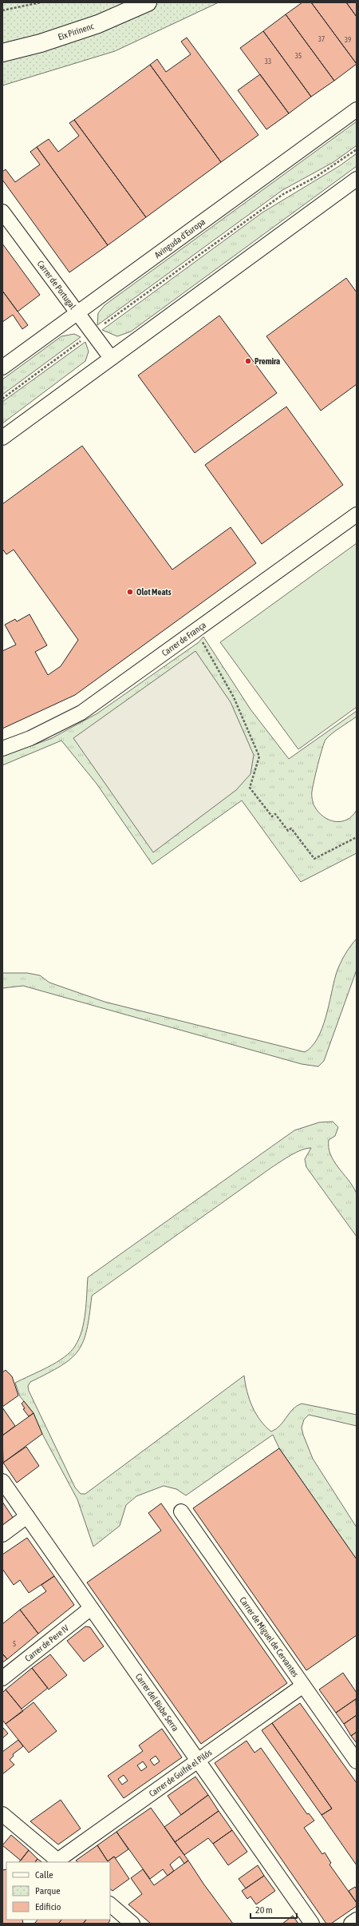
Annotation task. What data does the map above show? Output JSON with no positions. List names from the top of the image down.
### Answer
{
  "streets": {
    "main road": ["Eix Pirinenc"],
    "street": [
      "Avinguda d'Europa",
      "Carrer de Portugal",
      "Carrer de França",
      "Carrer de Miguel de Cervantes",
      "Carrer de Pere IV",
      "Carrer del Bisbe Serra",
      "Carrer de Guifré el Pilós"
    ]
  },
  "crossings": [
    ["Avinguda d'Europa", "Carrer de Portugal"],
    ["Carrer de Miguel de Cervantes", "Carrer de Guifré el Pilós"],
    ["Carrer de Pere IV", "Carrer del Bisbe Serra"],
    ["Carrer del Bisbe Serra", "Carrer de Guifré el Pilós"]
  ],
  "places": ["Premira", "Olot Meats"],
  "house_numbers": [
    "37",
    "39",
    "35",
    "33",
    "5"
  ],
  "legend": ["Calle", "Parque", "Edificio"],
  "scale_bar": "20 m"
}
